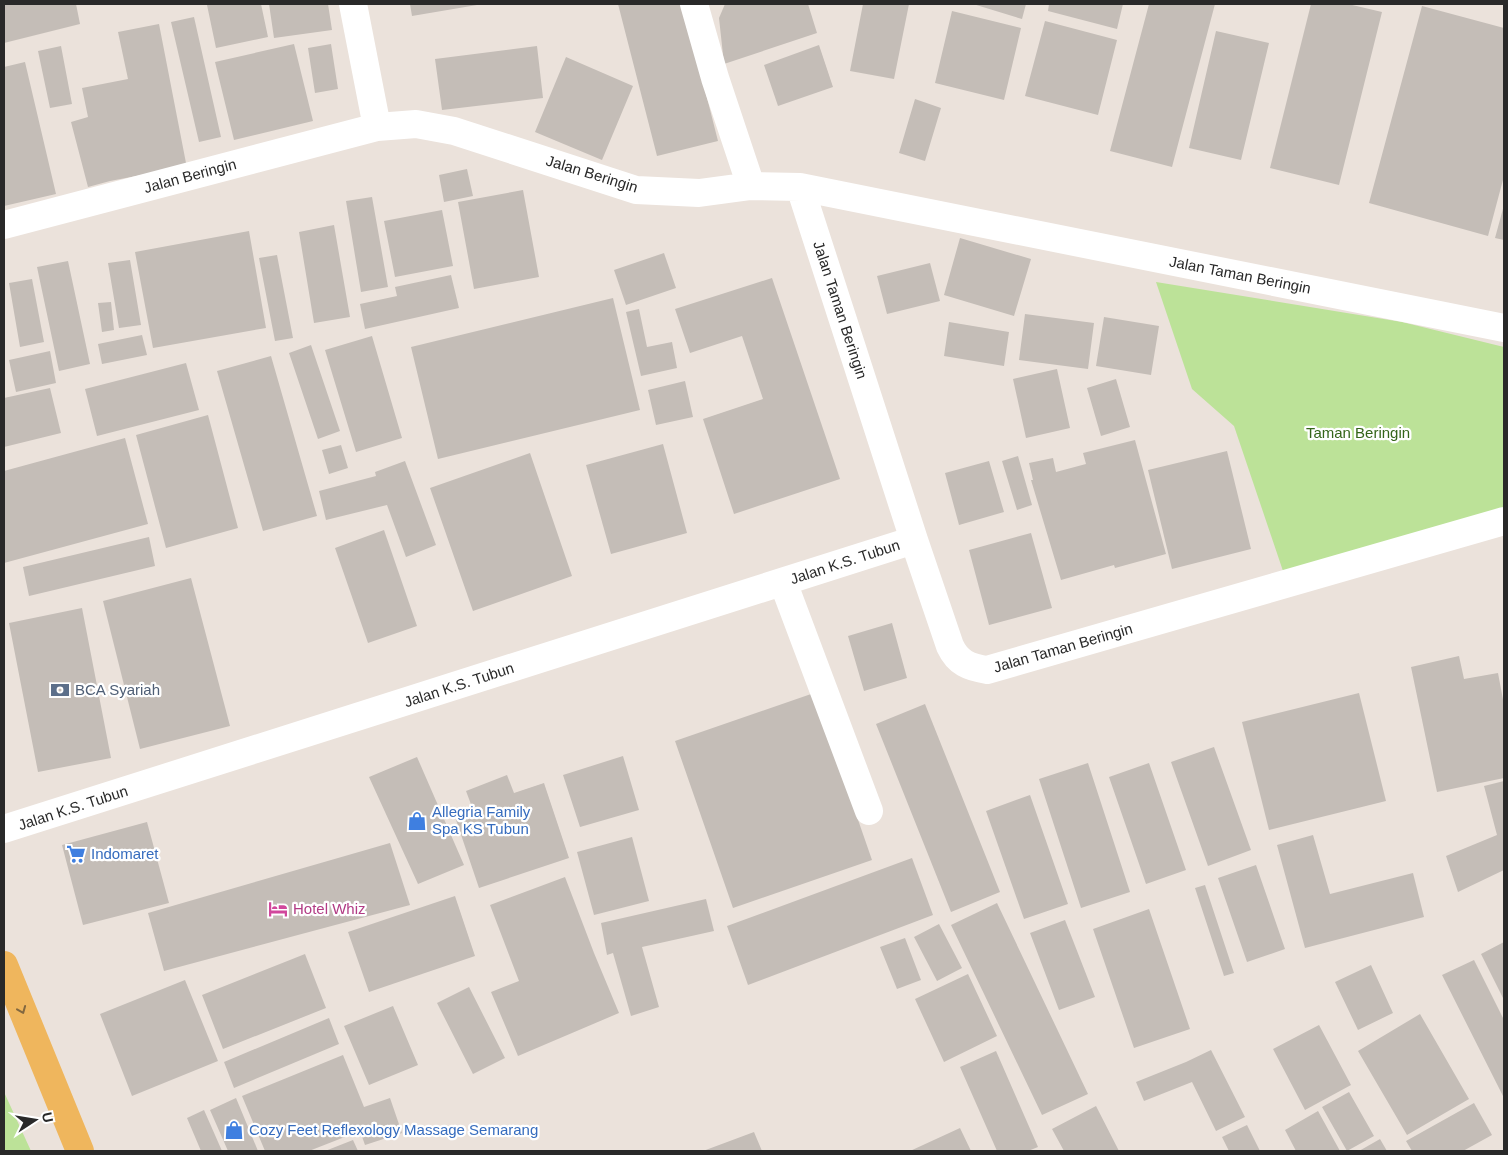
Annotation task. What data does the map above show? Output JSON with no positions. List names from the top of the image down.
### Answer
{
  "streets": {
    "street": ["Jalan Beringin", "Jalan Taman Beringin", "Jalan K.S. Tubun"]
  },
  "crossings": [
    ["Jalan Beringin", "Jalan Taman Beringin"],
    ["Jalan Taman Beringin", "Jalan K.S. Tubun"]
  ],
  "parks": ["Taman Beringin"],
  "places": {
    "bank": ["BCA Syariah"],
    "shop": ["Allegria Family Spa KS Tubun", "Cozy Feet Reflexology Massage Semarang"],
    "supermarket": ["Indomaret"],
    "hotel": ["Hotel Whiz"]
  },
  "north": "right"
}
